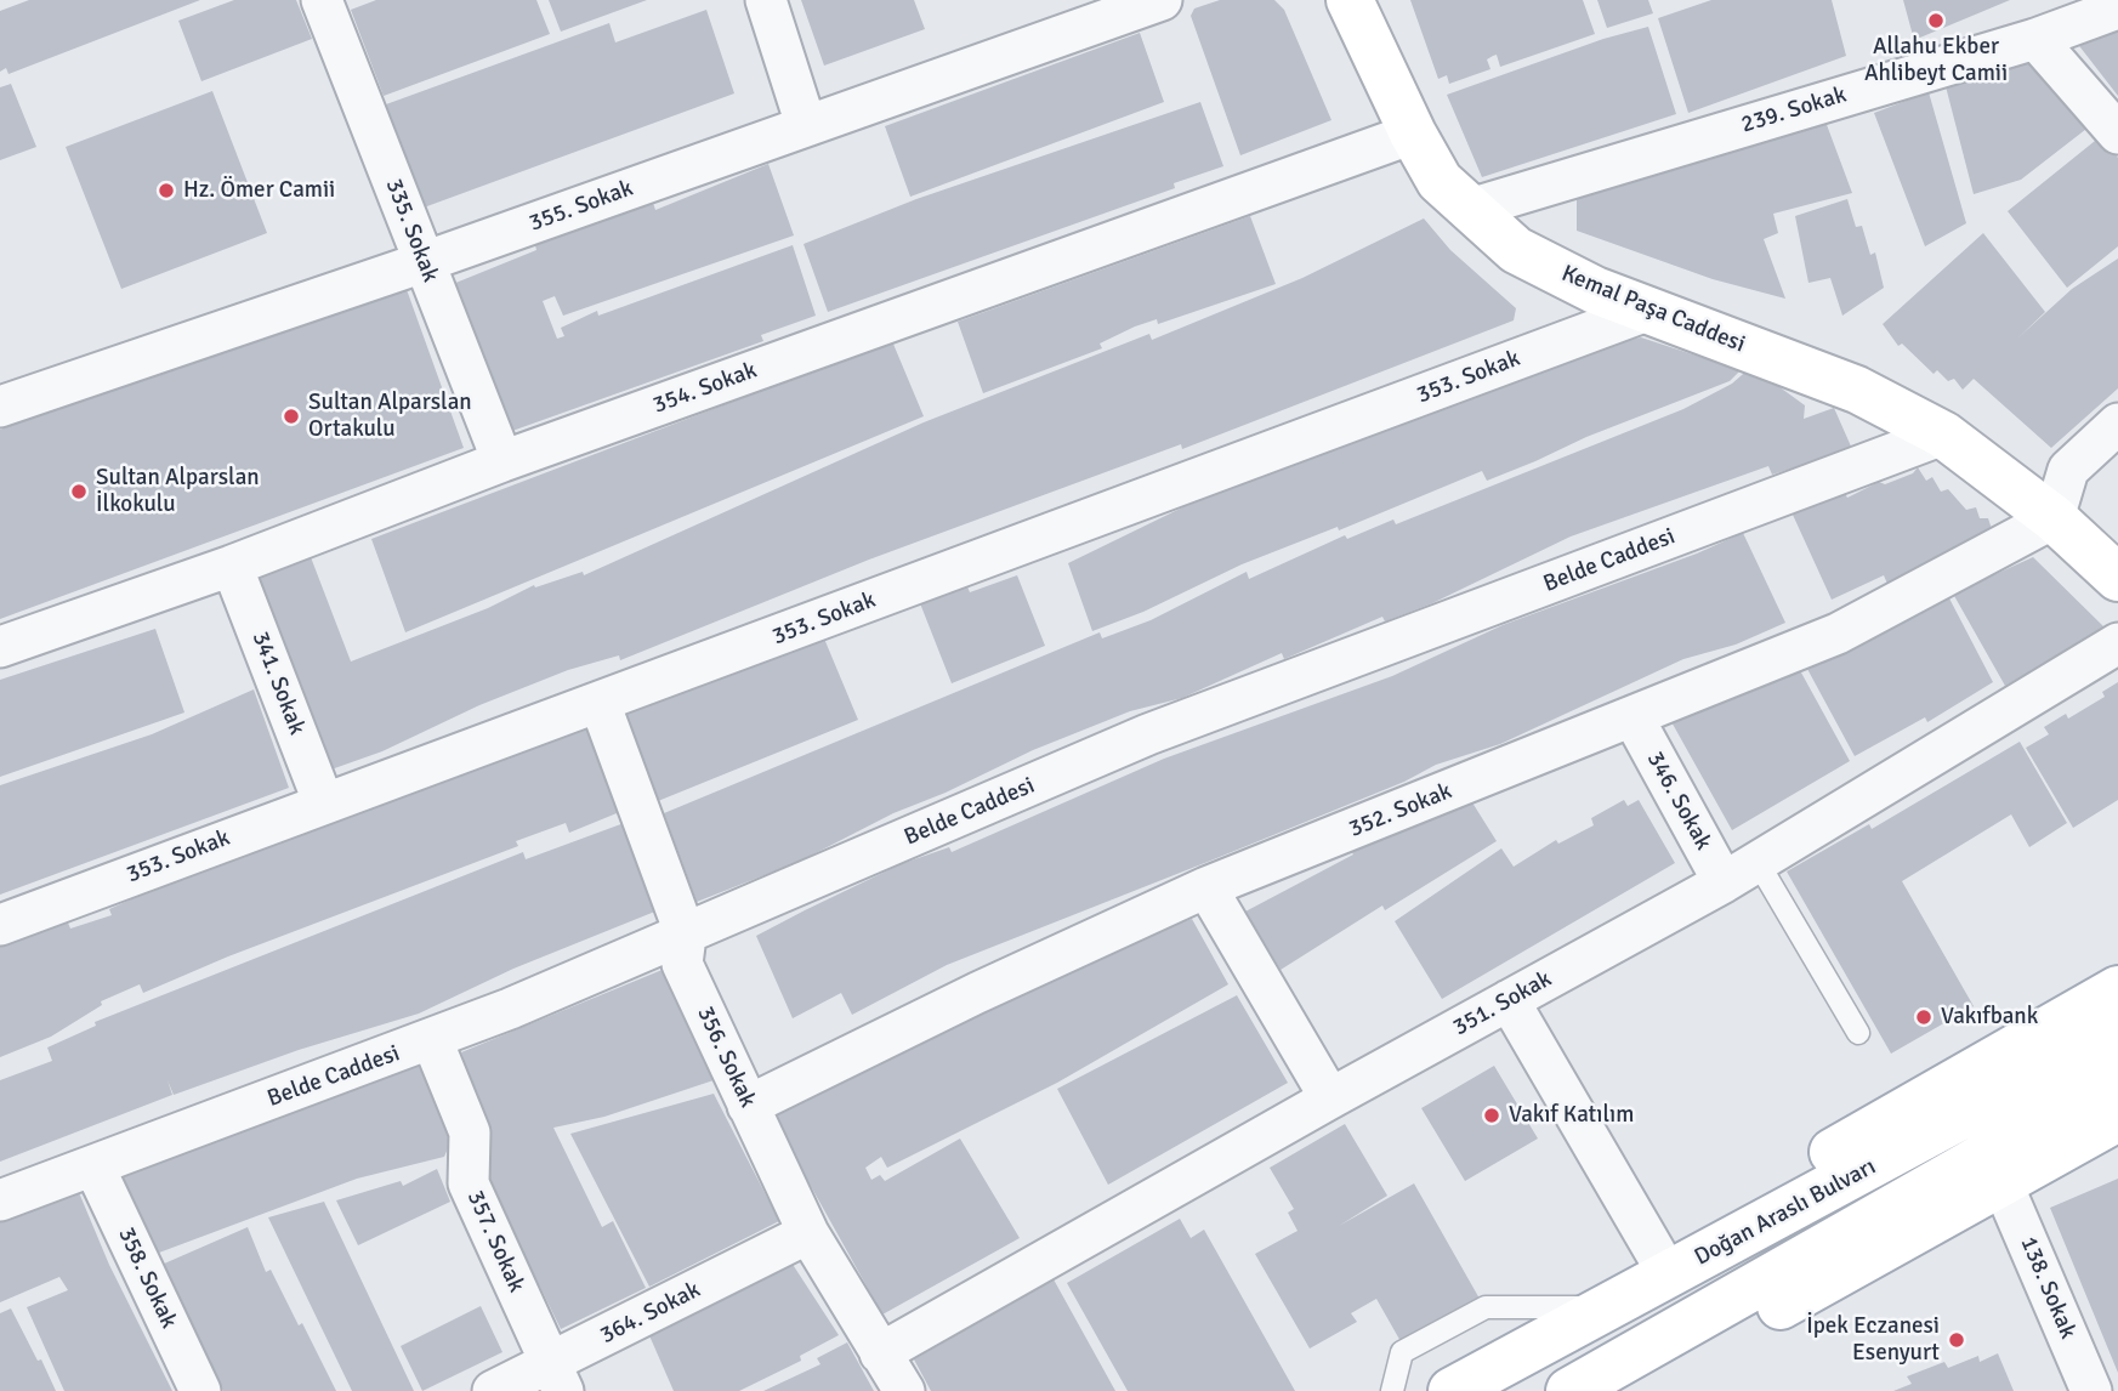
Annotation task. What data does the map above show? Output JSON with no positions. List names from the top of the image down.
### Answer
{
  "streets": {
    "main road": ["Kemal Paşa Caddesi", "Doğan Araslı Bulvarı"],
    "street": [
      "239. Sokak",
      "355. Sokak",
      "335. Sokak",
      "353. Sokak",
      "354. Sokak",
      "Belde Caddesi",
      "341. Sokak",
      "346. Sokak",
      "352. Sokak",
      "351. Sokak",
      "356. Sokak",
      "357. Sokak",
      "358. Sokak",
      "138. Sokak",
      "364. Sokak"
    ]
  },
  "crossings": [
    ["239. Sokak", "Kemal Paşa Caddesi"],
    ["355. Sokak", "335. Sokak"],
    ["335. Sokak", "354. Sokak"],
    ["Kemal Paşa Caddesi", "353. Sokak"],
    ["Kemal Paşa Caddesi", "354. Sokak"],
    ["Kemal Paşa Caddesi", "Belde Caddesi"],
    ["Kemal Paşa Caddesi", "352. Sokak"],
    ["353. Sokak", "341. Sokak"],
    ["353. Sokak", "356. Sokak"],
    ["354. Sokak", "341. Sokak"],
    ["Belde Caddesi", "356. Sokak"],
    ["Belde Caddesi", "357. Sokak"],
    ["Belde Caddesi", "358. Sokak"],
    ["346. Sokak", "352. Sokak"],
    ["346. Sokak", "351. Sokak"],
    ["352. Sokak", "356. Sokak"],
    ["351. Sokak", "356. Sokak"],
    ["356. Sokak", "364. Sokak"],
    ["357. Sokak", "364. Sokak"]
  ],
  "places": [
    "Allahu Ekber Ahlibeyt Camii",
    "Hz. Ömer Camii",
    "Sultan Alparslan Ortakulu",
    "Sultan Alparslan İlkokulu",
    "Vakıfbank",
    "Vakıf Katılım",
    "İpek Eczanesi Esenyurt"
  ]
}
